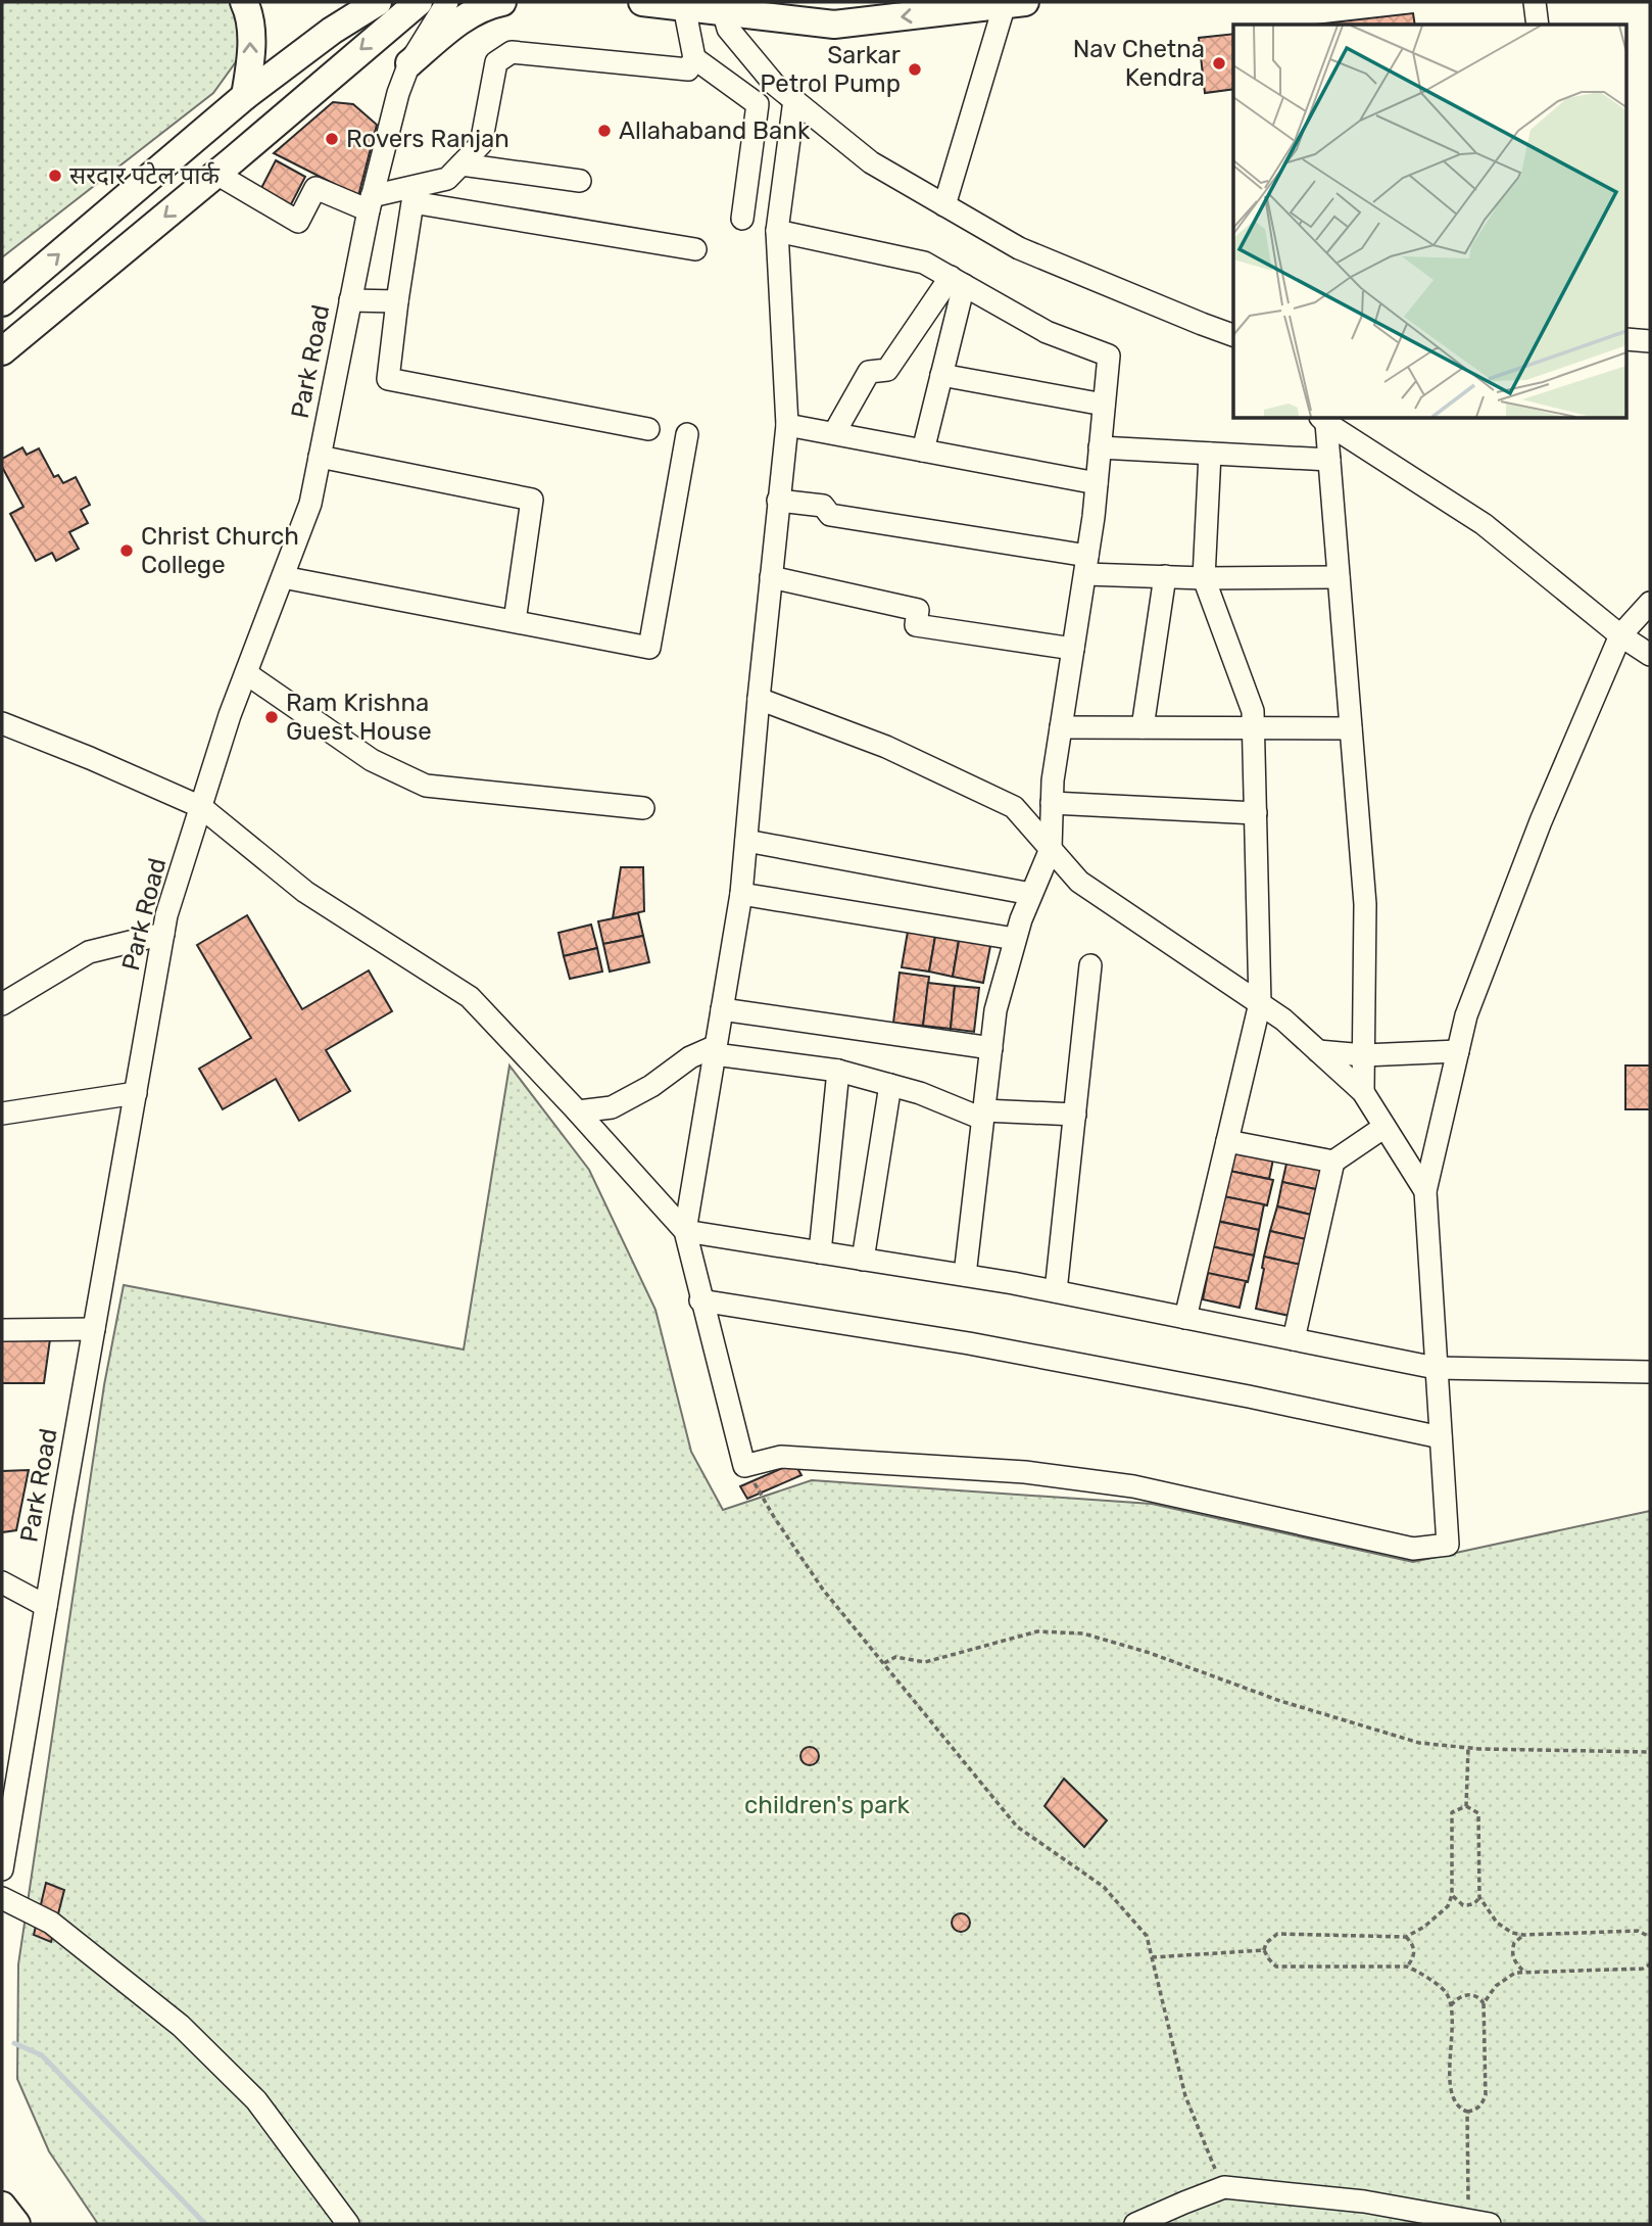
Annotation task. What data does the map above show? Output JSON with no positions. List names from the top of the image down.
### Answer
{
  "streets": {
    "street": ["Park Road"]
  },
  "parks": ["children's park"],
  "places": [
    "Nav Chetna Kendra",
    "Sarkar Petrol Pump",
    "Allahaband Bank",
    "Rovers Ranjan",
    "सरदार पटेल पार्क",
    "Christ Church College",
    "Ram Krishna Guest House"
  ]
}
